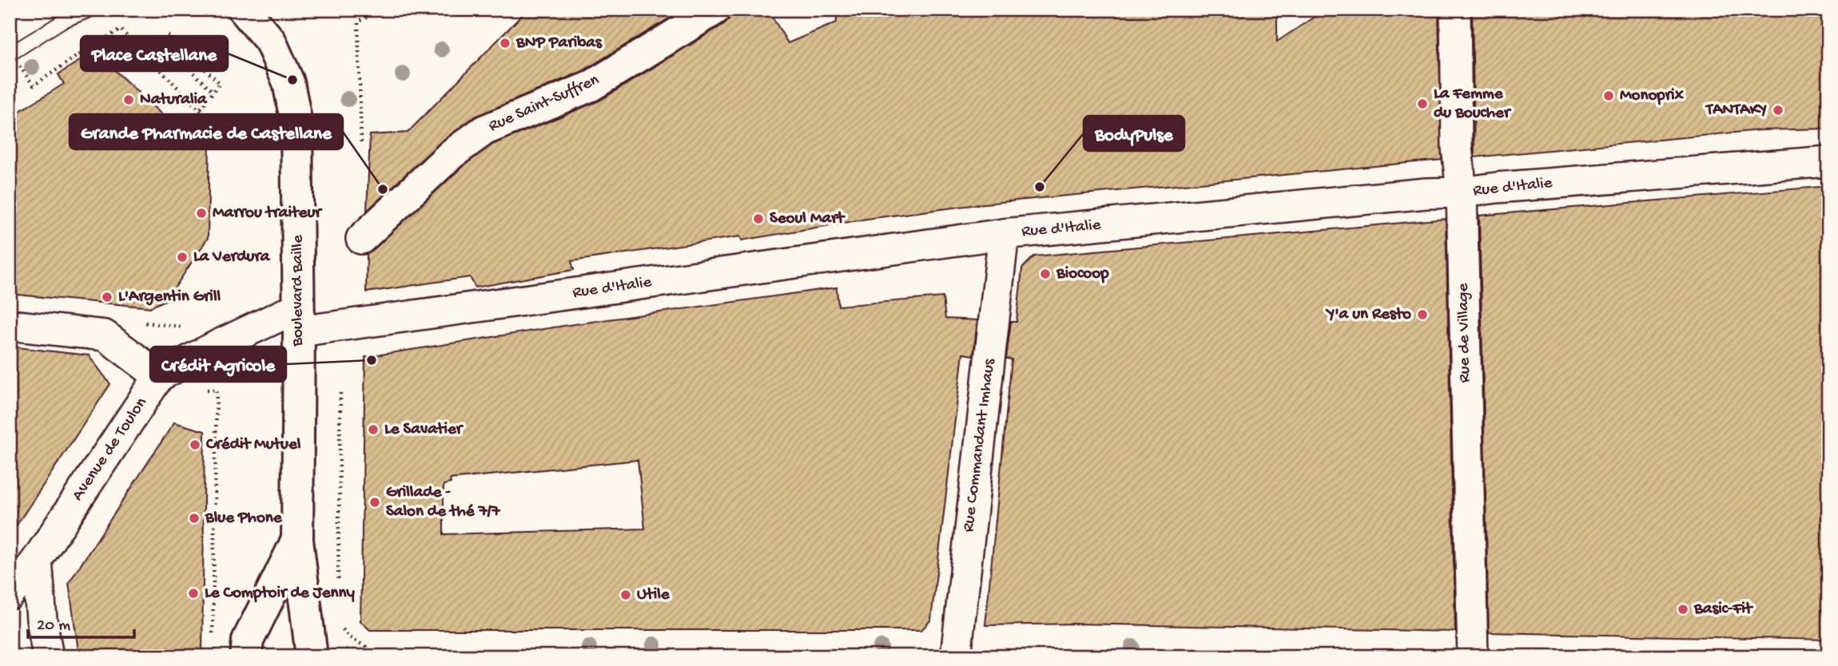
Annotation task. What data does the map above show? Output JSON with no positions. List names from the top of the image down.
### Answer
{
  "streets": {
    "main road": ["Boulevard Baille"],
    "street": [
      "Rue Saint-Suffren",
      "Rue d'Italie",
      "Rue de Village",
      "Rue Commandant Imhaus",
      "Avenue de Toulon"
    ]
  },
  "crossings": [
    ["Rue d'Italie", "Boulevard Baille"],
    ["Rue d'Italie", "Rue de Village"],
    ["Rue d'Italie", "Rue Commandant Imhaus"],
    ["Rue d'Italie", "Avenue de Toulon"],
    ["Boulevard Baille", "Avenue de Toulon"]
  ],
  "places": [
    "BNP Paribas",
    "Place Castellane",
    "Monoprix",
    "Naturalia",
    "La Femme du Boucher",
    "TANTAKY",
    "BodyPulse",
    "Grande Pharmacie de Castellane",
    "Marrou traiteur",
    "Seoul Mart",
    "La Verdura",
    "Biocoop",
    "L'Argentin Grill",
    "Y'a un Resto",
    "Crédit Agricole",
    "Le Savatier",
    "Crédit Mutuel",
    "Grillade - Salon de thé 7/7",
    "Blue Phone",
    "Le Comptoir de Jenny",
    "Utile",
    "Basic-Fit"
  ],
  "scale_bar": "20 m"
}
